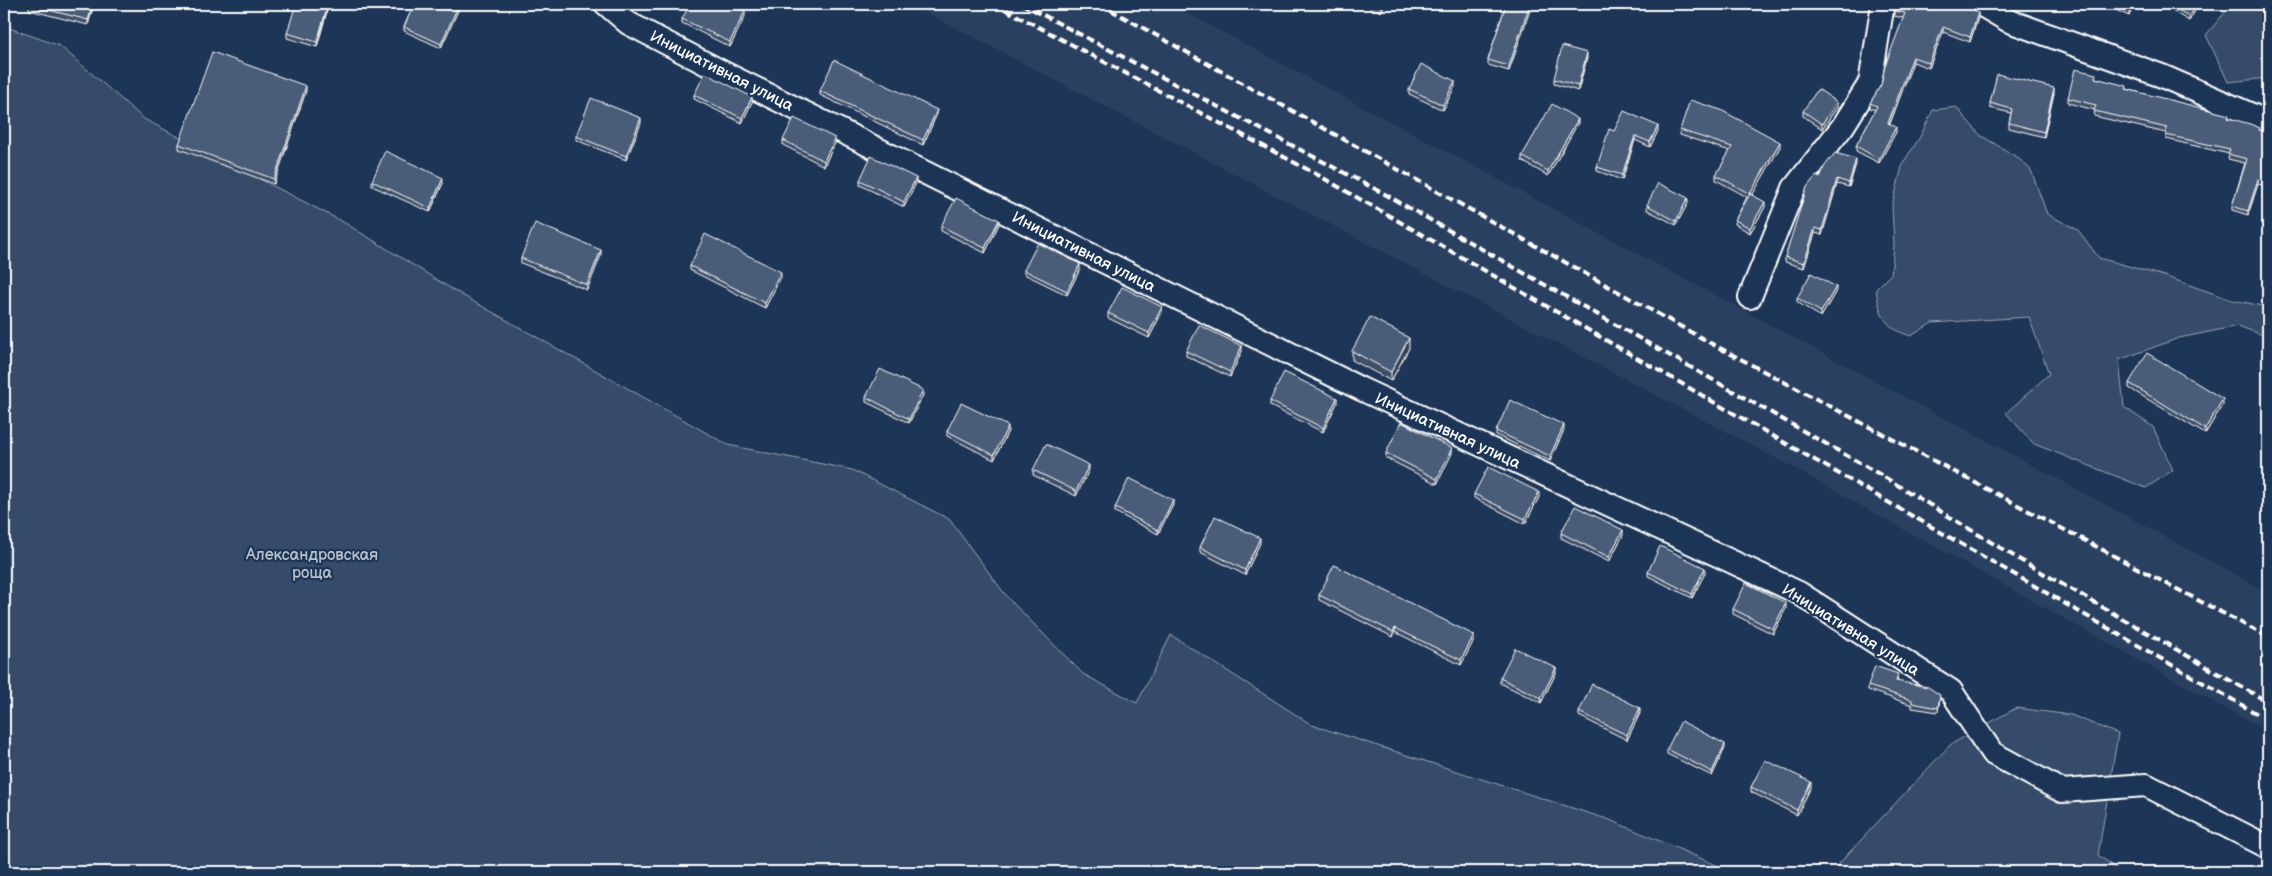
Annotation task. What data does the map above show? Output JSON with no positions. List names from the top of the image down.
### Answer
{
  "streets": {
    "street": ["Инициативная улица"]
  },
  "parks": ["Александровская роща"]
}
